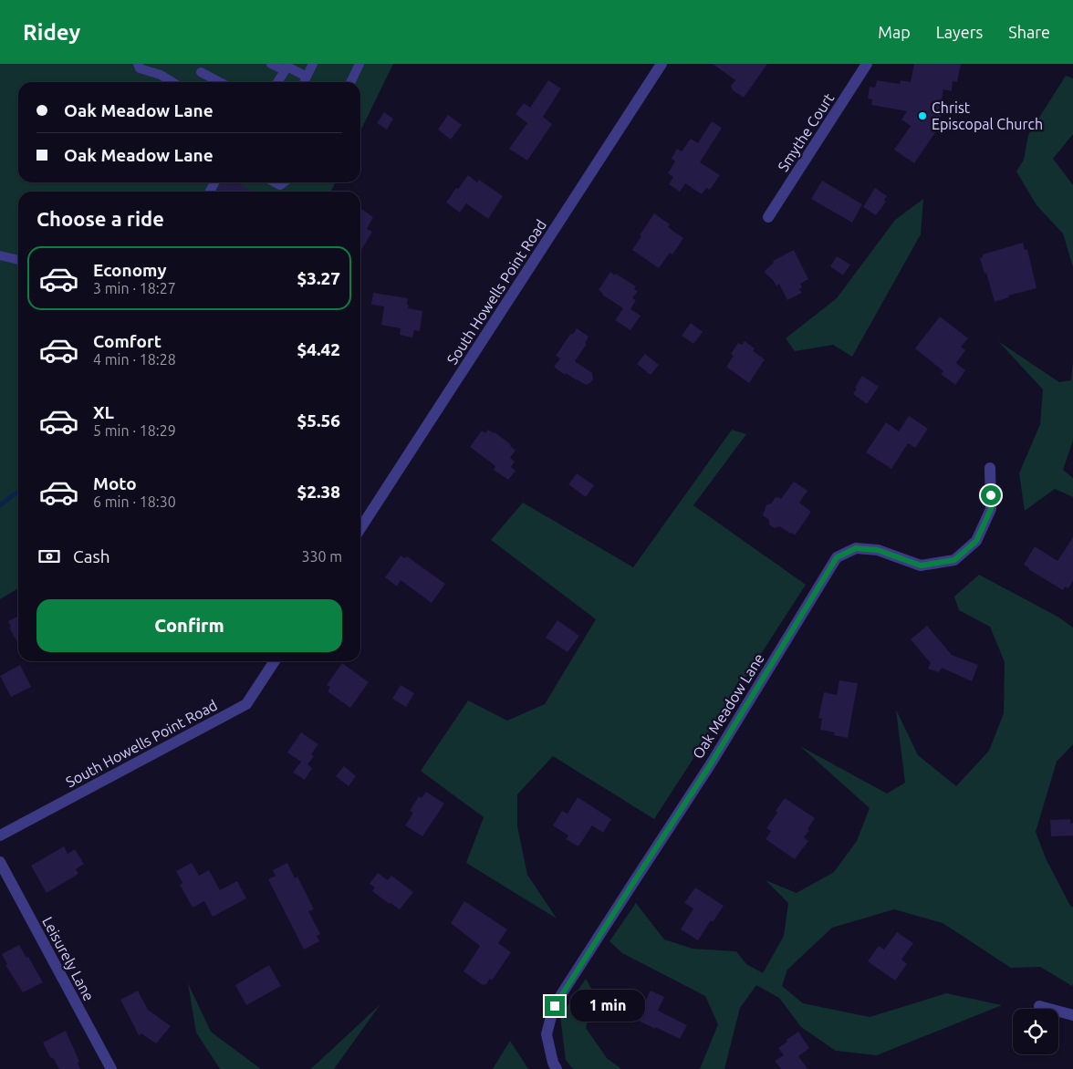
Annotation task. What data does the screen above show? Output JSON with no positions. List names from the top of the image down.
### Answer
{
  "streets": {
    "street": [
      "Smythe Court",
      "South Howells Point Road",
      "Oak Meadow Lane",
      "Leisurely Lane"
    ]
  },
  "places": ["Christ Episcopal Church"],
  "page": {
    "header": "Ridey",
    "nav": ["Map", "Layers", "Share"],
    "banner": ["Oak Meadow Lane", "Oak Meadow Lane"],
    "heading": "Choose a ride",
    "list": [
      {
        "name": "Economy",
        "note": "3 min · 18:27",
        "value": "$3.27"
      },
      {
        "name": "Comfort",
        "note": "4 min · 18:28",
        "value": "$4.42"
      },
      {
        "name": "XL",
        "note": "5 min · 18:29",
        "value": "$5.56"
      },
      {
        "name": "Moto",
        "note": "6 min · 18:30",
        "value": "$2.38"
      }
    ],
    "pay": ["Cash", "330 m"],
    "buttons": "Confirm",
    "bubble": "1 min"
  }
}
